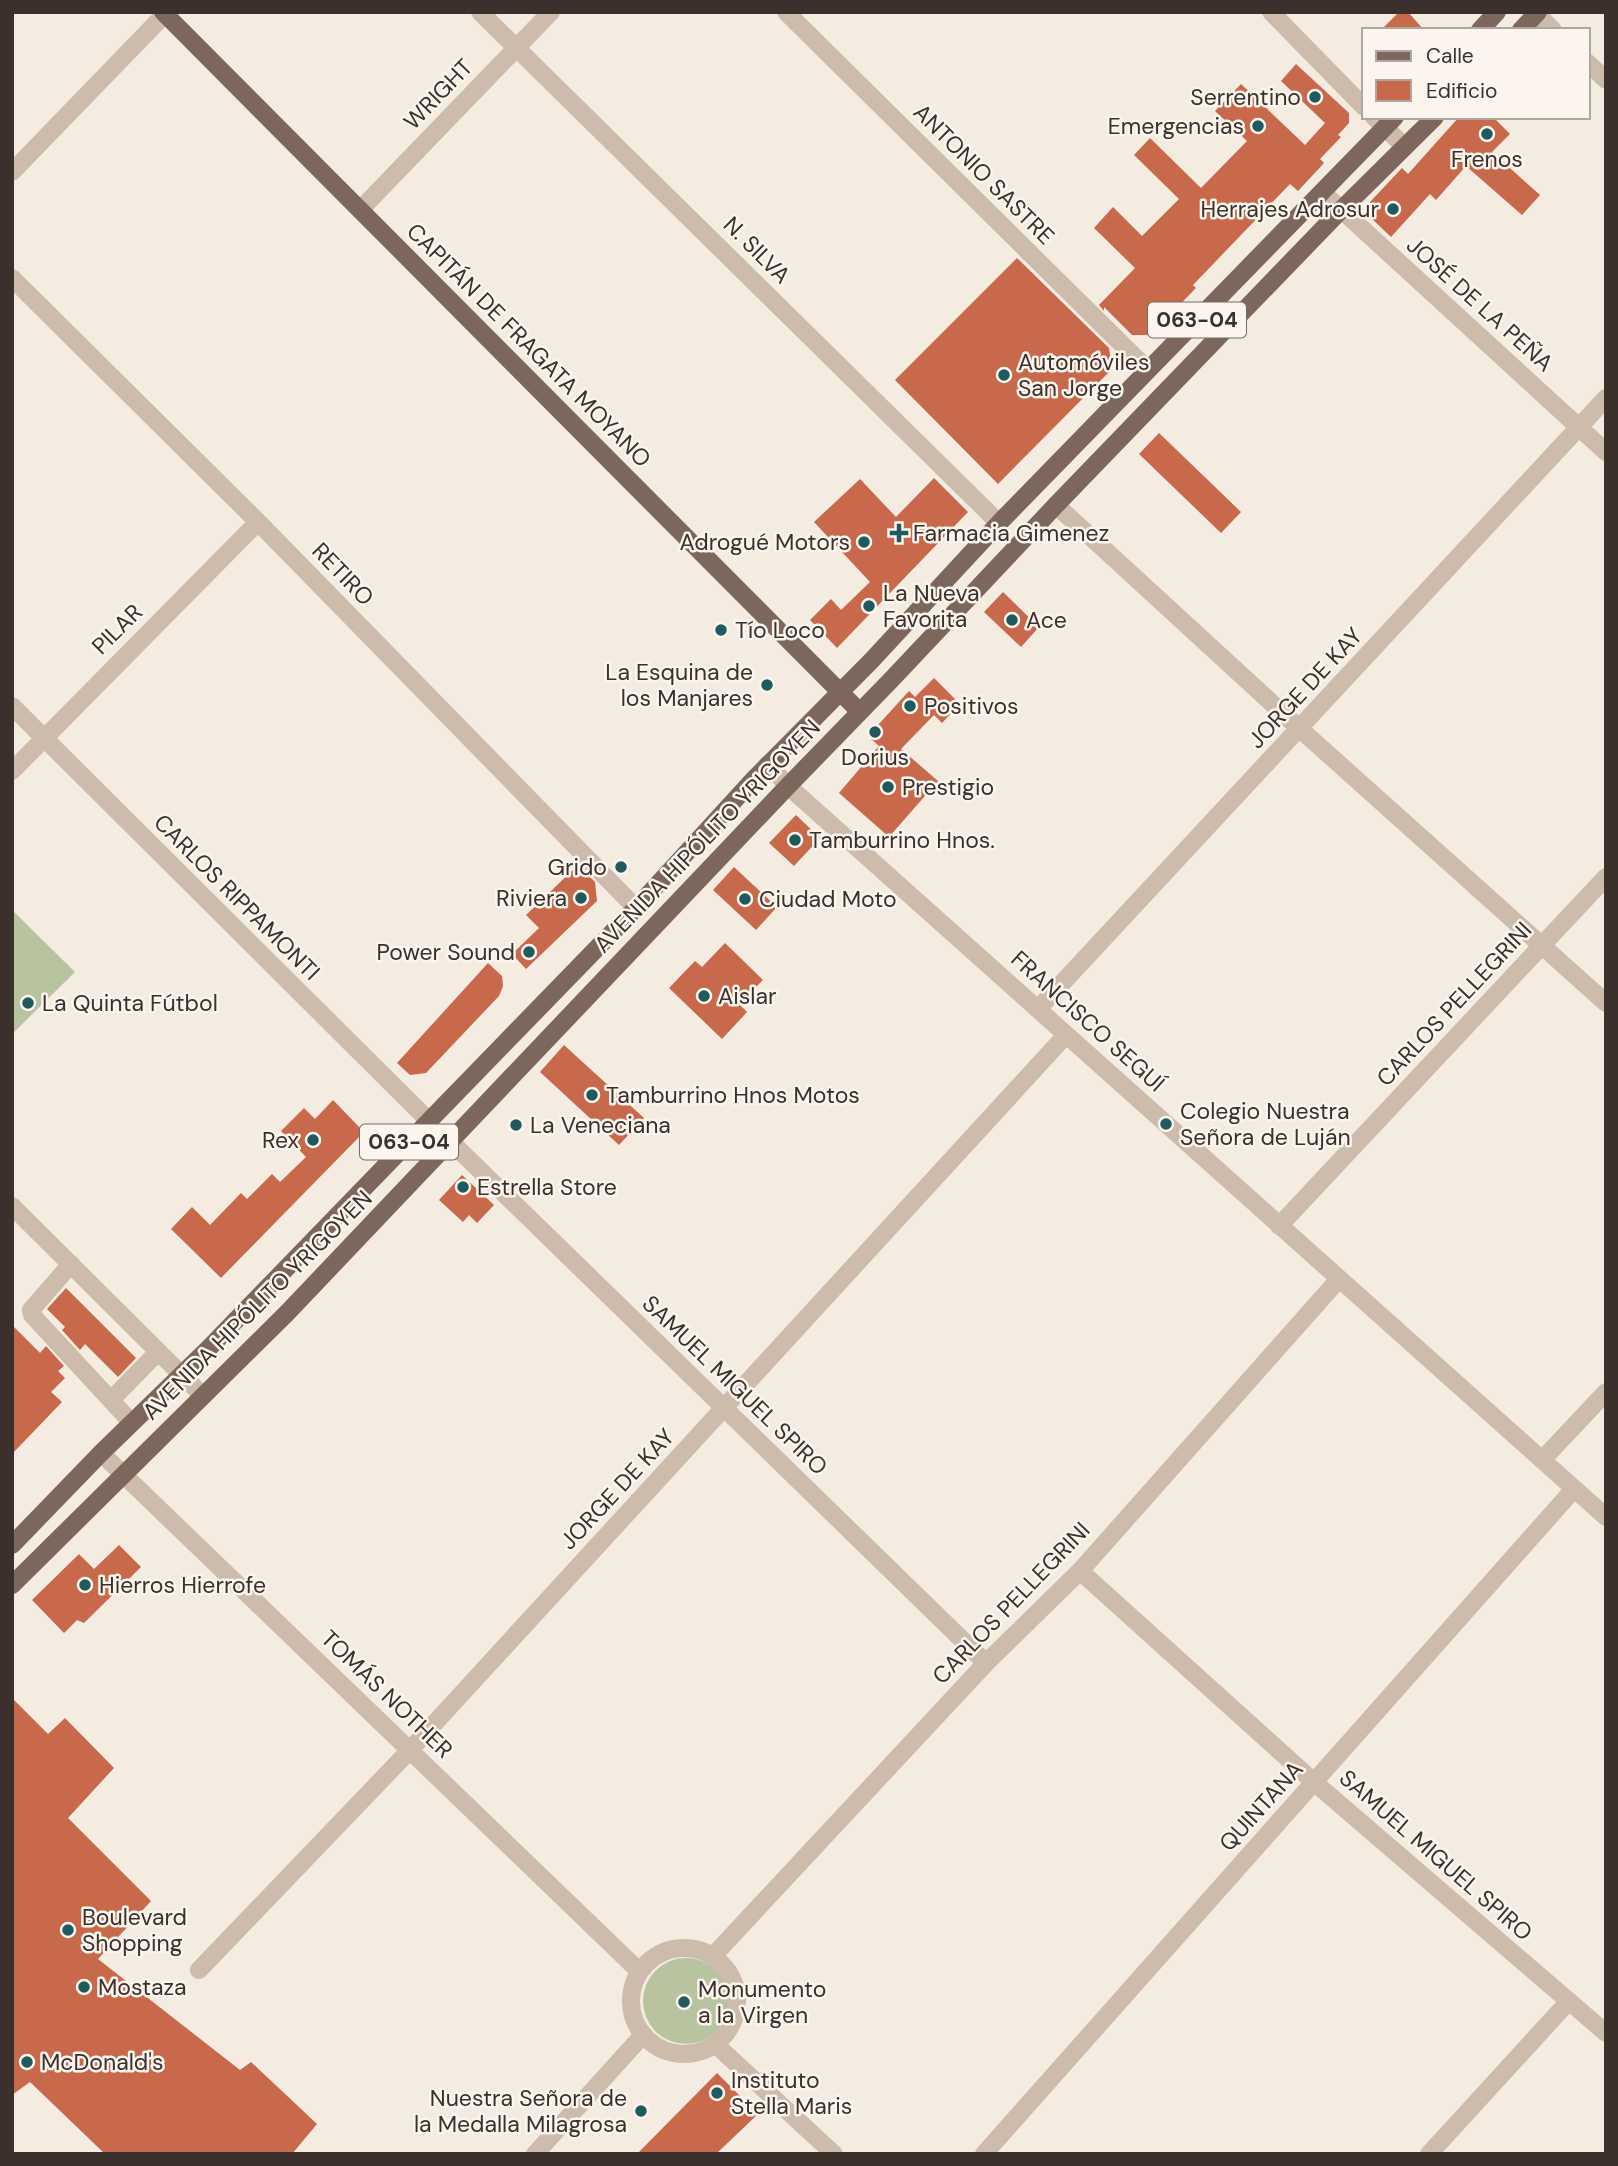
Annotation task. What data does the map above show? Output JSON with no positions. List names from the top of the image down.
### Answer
{
  "streets": {
    "main road": ["063-04", "CAPITÁN DE FRAGATA MOYANO", "AVENIDA HIPÓLITO YRIGOYEN"],
    "street": [
      "WRIGHT",
      "ANTONIO SASTRE",
      "N. SILVA",
      "JOSÉ DE LA PEÑA",
      "RETIRO",
      "PILAR",
      "JORGE DE KAY",
      "CARLOS RIPPAMONTI",
      "CARLOS PELLEGRINI",
      "FRANCISCO SEGUÍ",
      "SAMUEL MIGUEL SPIRO",
      "TOMÁS NOTHER",
      "QUINTANA"
    ]
  },
  "crossings": [
    ["WRIGHT", "N. SILVA"],
    ["WRIGHT", "CAPITÁN DE FRAGATA MOYANO"],
    ["ANTONIO SASTRE", "AVENIDA HIPÓLITO YRIGOYEN"],
    ["N. SILVA", "AVENIDA HIPÓLITO YRIGOYEN"],
    ["JOSÉ DE LA PEÑA", "JORGE DE KAY"],
    ["JOSÉ DE LA PEÑA", "AVENIDA HIPÓLITO YRIGOYEN"],
    ["CAPITÁN DE FRAGATA MOYANO", "AVENIDA HIPÓLITO YRIGOYEN"],
    ["RETIRO", "PILAR"],
    ["RETIRO", "AVENIDA HIPÓLITO YRIGOYEN"],
    ["PILAR", "CARLOS RIPPAMONTI"],
    ["JORGE DE KAY", "FRANCISCO SEGUÍ"],
    ["JORGE DE KAY", "SAMUEL MIGUEL SPIRO"],
    ["JORGE DE KAY", "TOMÁS NOTHER"],
    ["AVENIDA HIPÓLITO YRIGOYEN", "CARLOS RIPPAMONTI"],
    ["AVENIDA HIPÓLITO YRIGOYEN", "FRANCISCO SEGUÍ"],
    ["AVENIDA HIPÓLITO YRIGOYEN", "SAMUEL MIGUEL SPIRO"],
    ["AVENIDA HIPÓLITO YRIGOYEN", "TOMÁS NOTHER"],
    ["CARLOS PELLEGRINI", "FRANCISCO SEGUÍ"],
    ["CARLOS PELLEGRINI", "SAMUEL MIGUEL SPIRO"],
    ["CARLOS PELLEGRINI", "TOMÁS NOTHER"],
    ["FRANCISCO SEGUÍ", "QUINTANA"],
    ["SAMUEL MIGUEL SPIRO", "QUINTANA"]
  ],
  "places": {
    "other": [
      "Serrentino",
      "Emergencias",
      "Frenos",
      "Herrajes Adrosur",
      "Automóviles San Jorge",
      "Adrogué Motors",
      "La Nueva Favorita",
      "Ace",
      "Tío Loco",
      "La Esquina de los Manjares",
      "Positivos",
      "Dorius",
      "Prestigio",
      "Tamburrino Hnos.",
      "Grido",
      "Riviera",
      "Ciudad Moto",
      "Power Sound",
      "Aislar",
      "La Quinta Fútbol",
      "Tamburrino Hnos Motos",
      "Colegio Nuestra Señora de Luján",
      "La Veneciana",
      "Rex",
      "Estrella Store",
      "Hierros Hierrofe",
      "Boulevard Shopping",
      "Mostaza",
      "Monumento a la Virgen",
      "McDonald's",
      "Instituto Stella Maris",
      "Nuestra Señora de la Medalla Milagrosa"
    ],
    "health": ["Farmacia Gimenez"]
  },
  "legend": ["Calle", "Edificio"]
}
